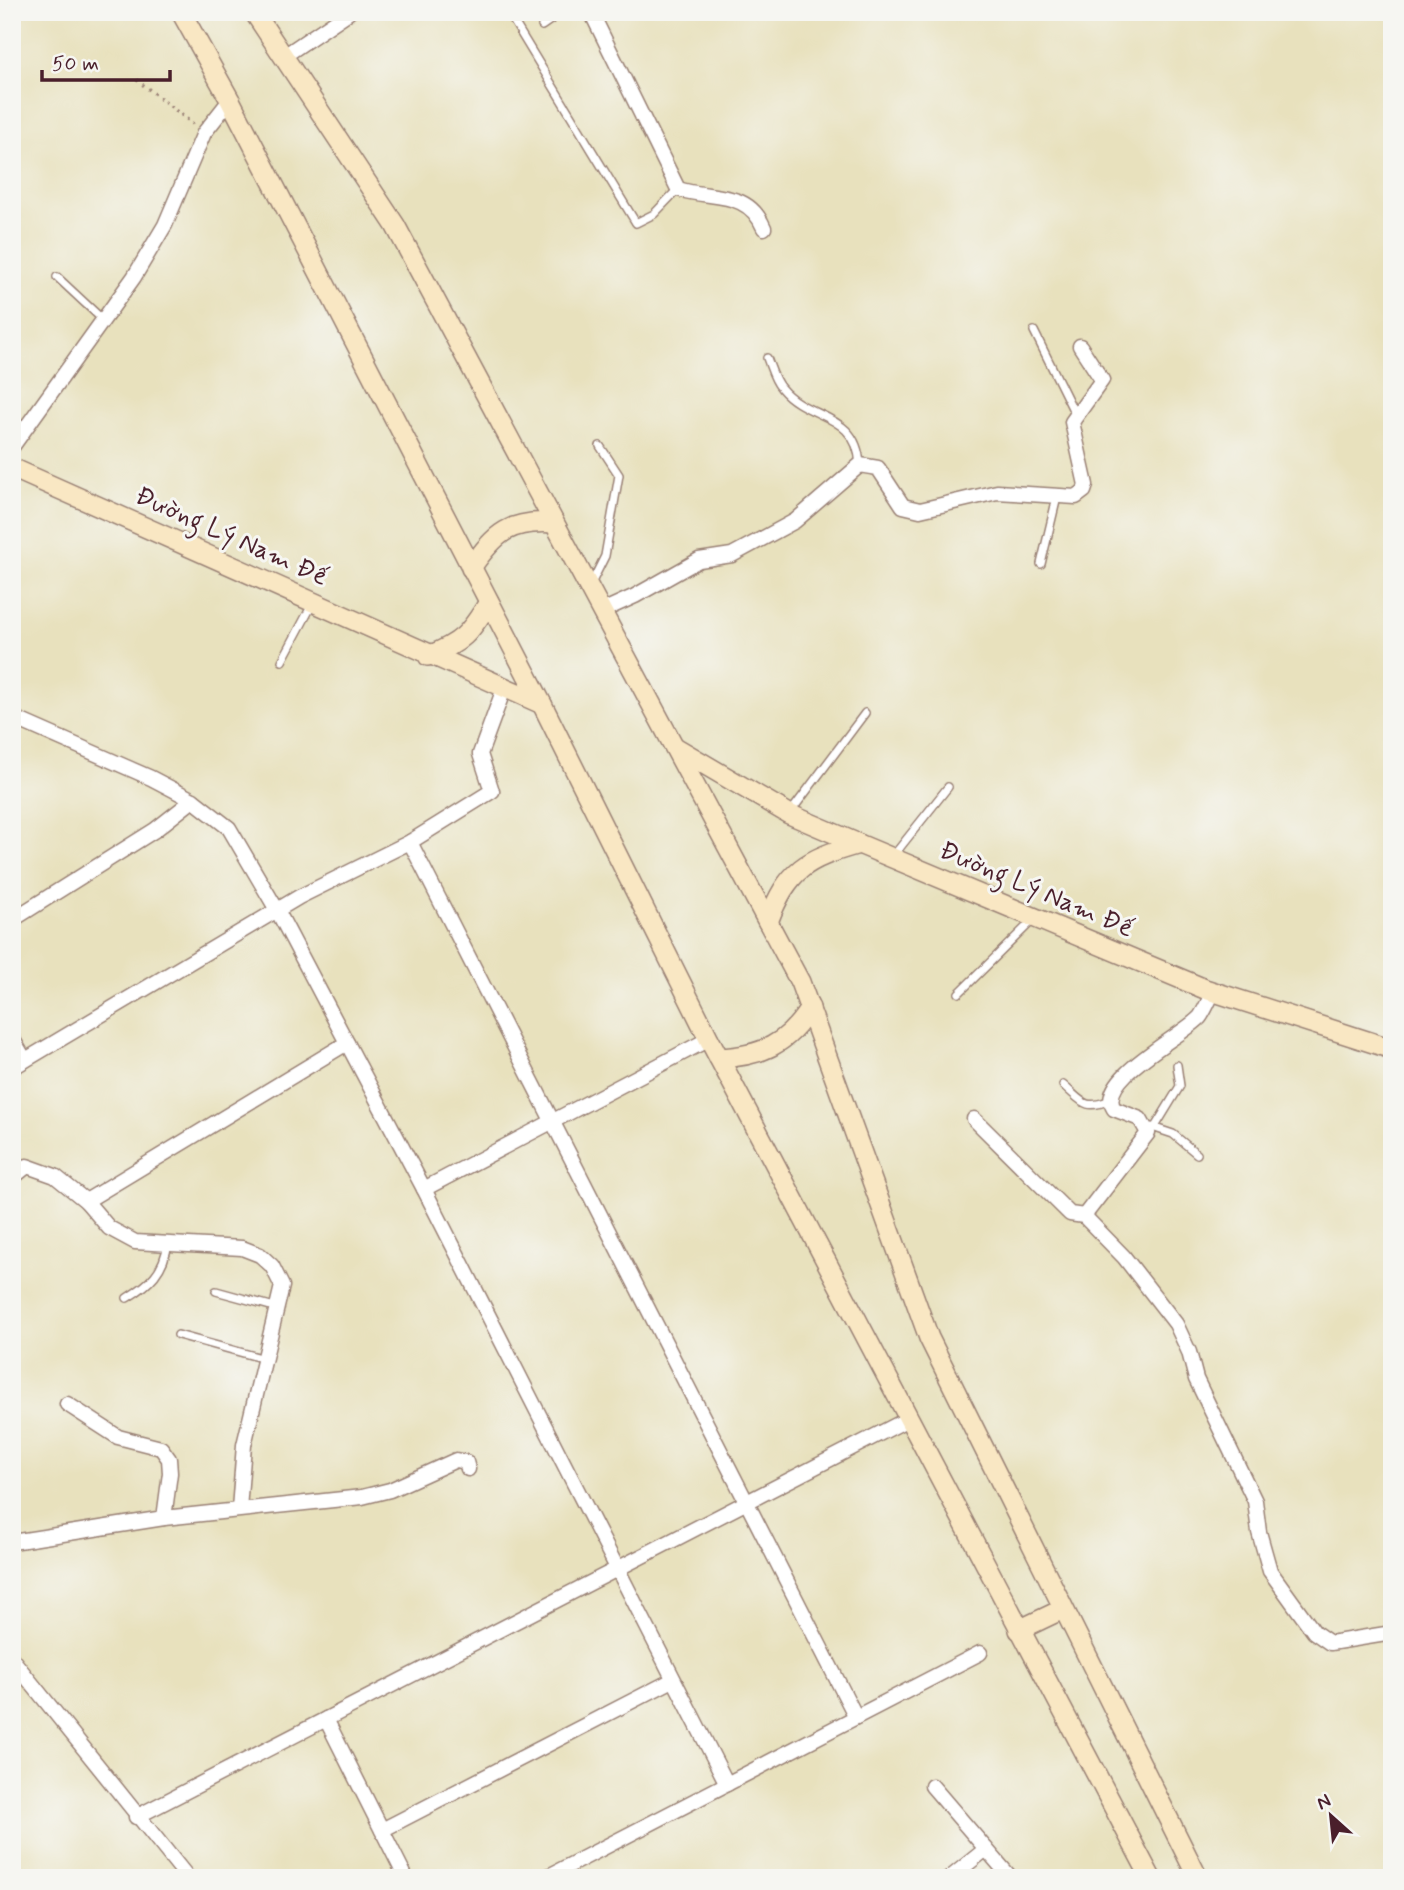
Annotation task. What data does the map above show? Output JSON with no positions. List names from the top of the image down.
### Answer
{
  "streets": {
    "street": ["Đường Lý Nam Đế"]
  },
  "scale_bar": "50 m",
  "north": "top left"
}
